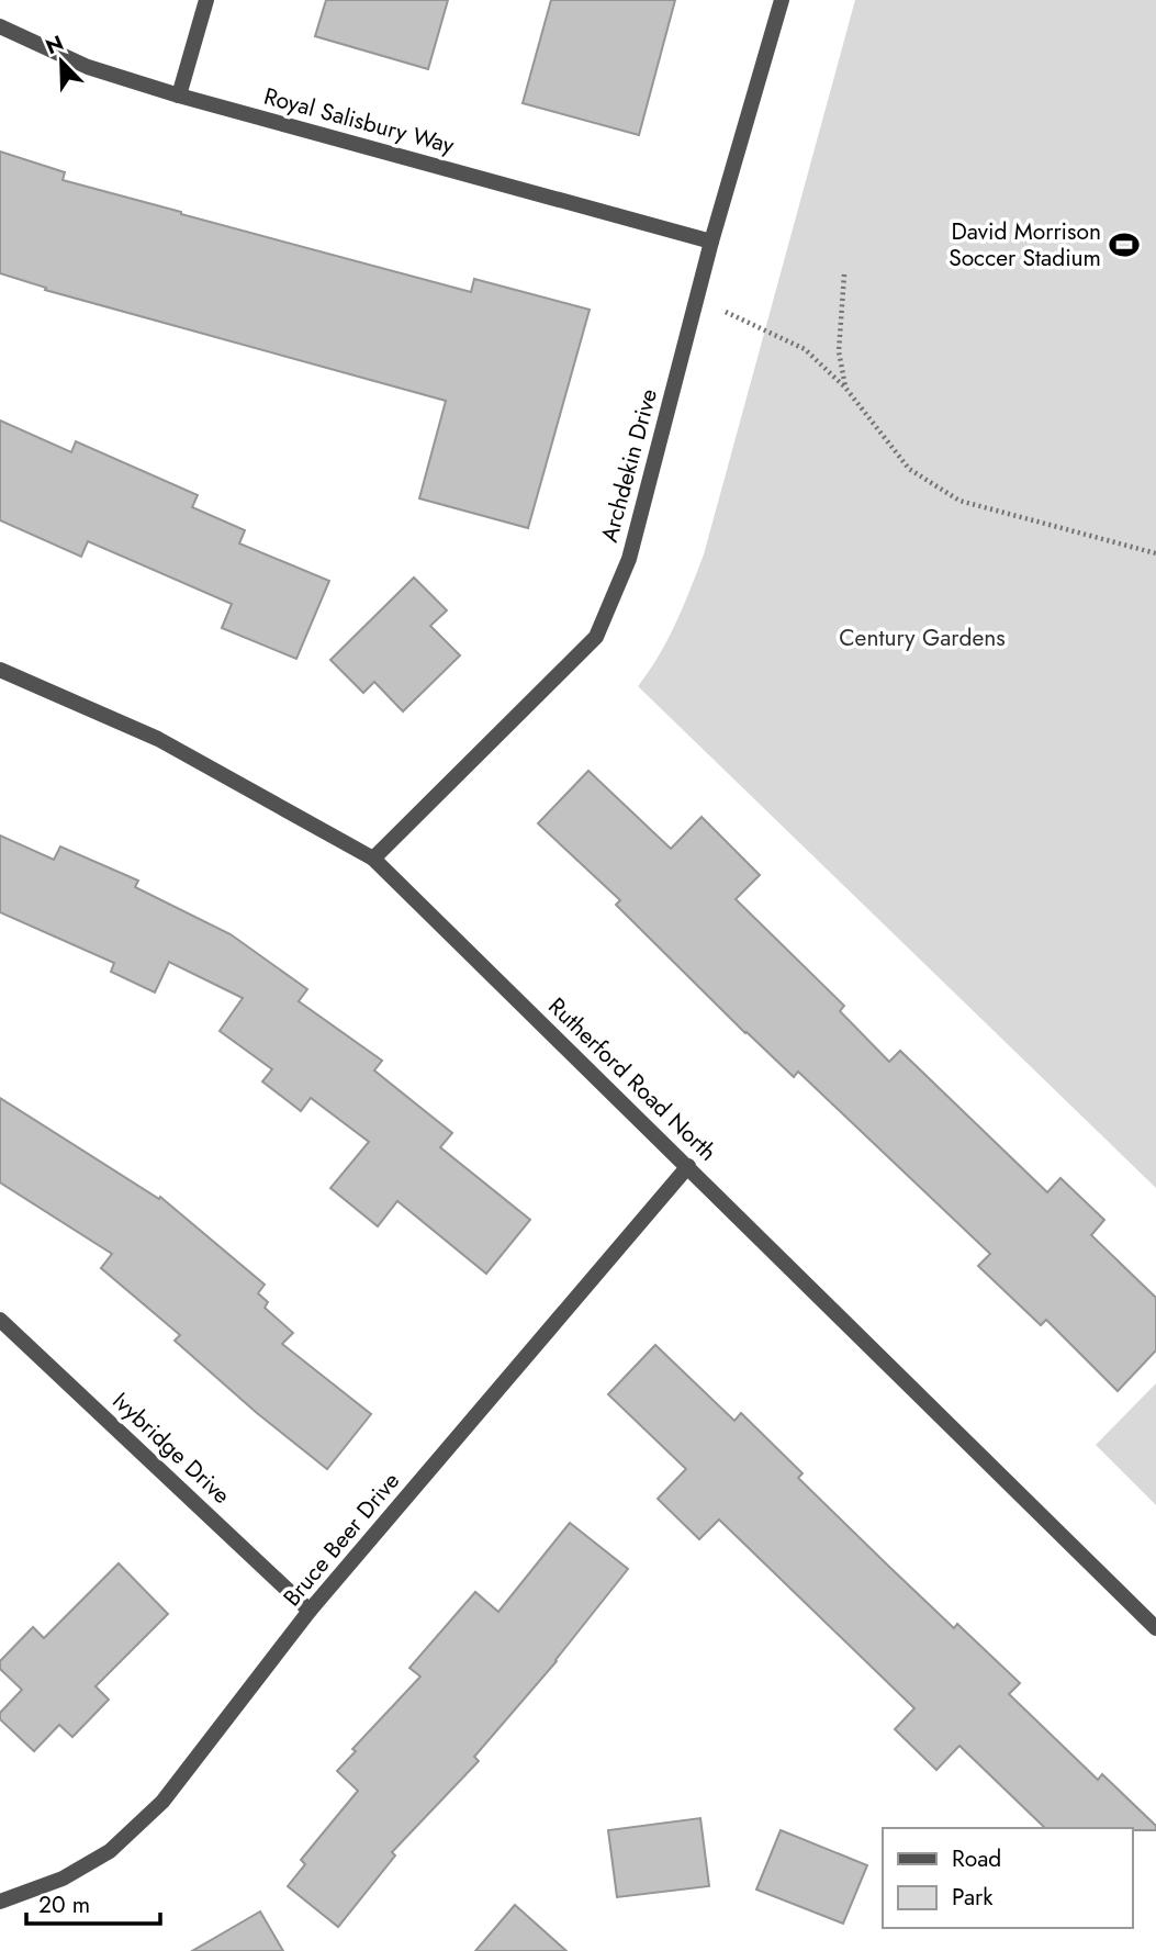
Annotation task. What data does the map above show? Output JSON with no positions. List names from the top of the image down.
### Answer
{
  "streets": {
    "street": [
      "Royal Salisbury Way",
      "Archdekin Drive",
      "Rutherford Road North",
      "Ivybridge Drive",
      "Bruce Beer Drive"
    ]
  },
  "crossings": [
    ["Royal Salisbury Way", "Archdekin Drive"],
    ["Archdekin Drive", "Rutherford Road North"],
    ["Rutherford Road North", "Bruce Beer Drive"],
    ["Ivybridge Drive", "Bruce Beer Drive"]
  ],
  "parks": ["Century Gardens"],
  "places": {
    "sports": ["David Morrison Soccer Stadium"]
  },
  "legend": ["Road", "Park"],
  "scale_bar": "20 m",
  "north": "top left"
}
